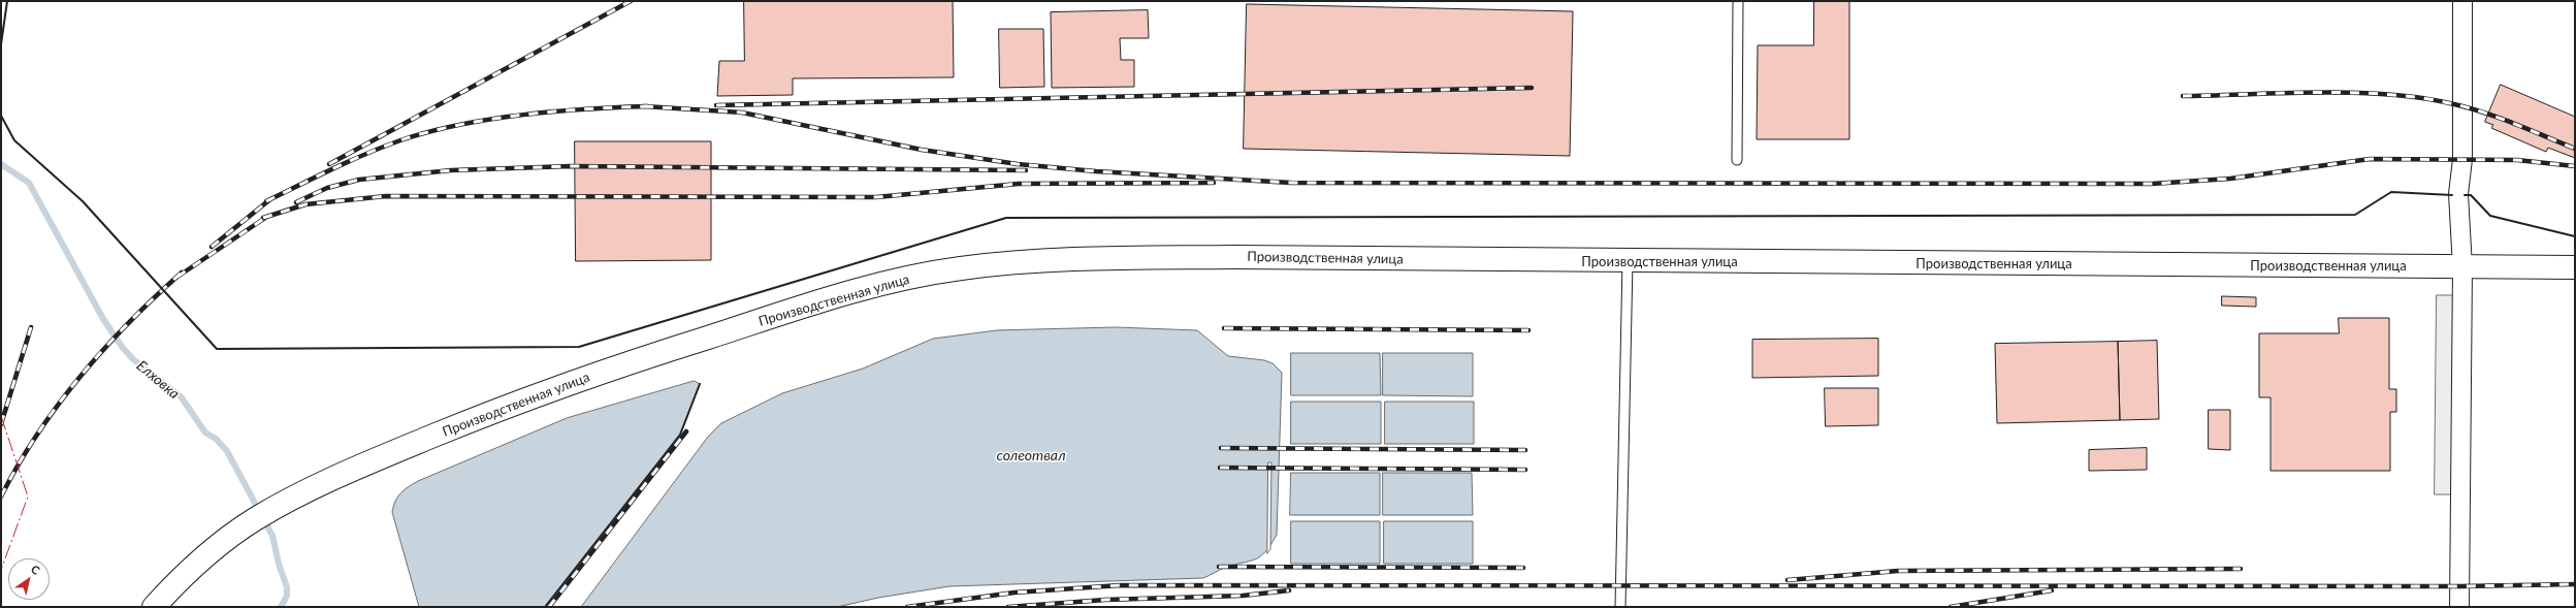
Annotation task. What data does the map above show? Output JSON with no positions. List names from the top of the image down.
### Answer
{
  "streets": {
    "main road": ["Производственная улица"]
  },
  "water": ["Елховка", "солеотвал"],
  "north": "top right"
}
